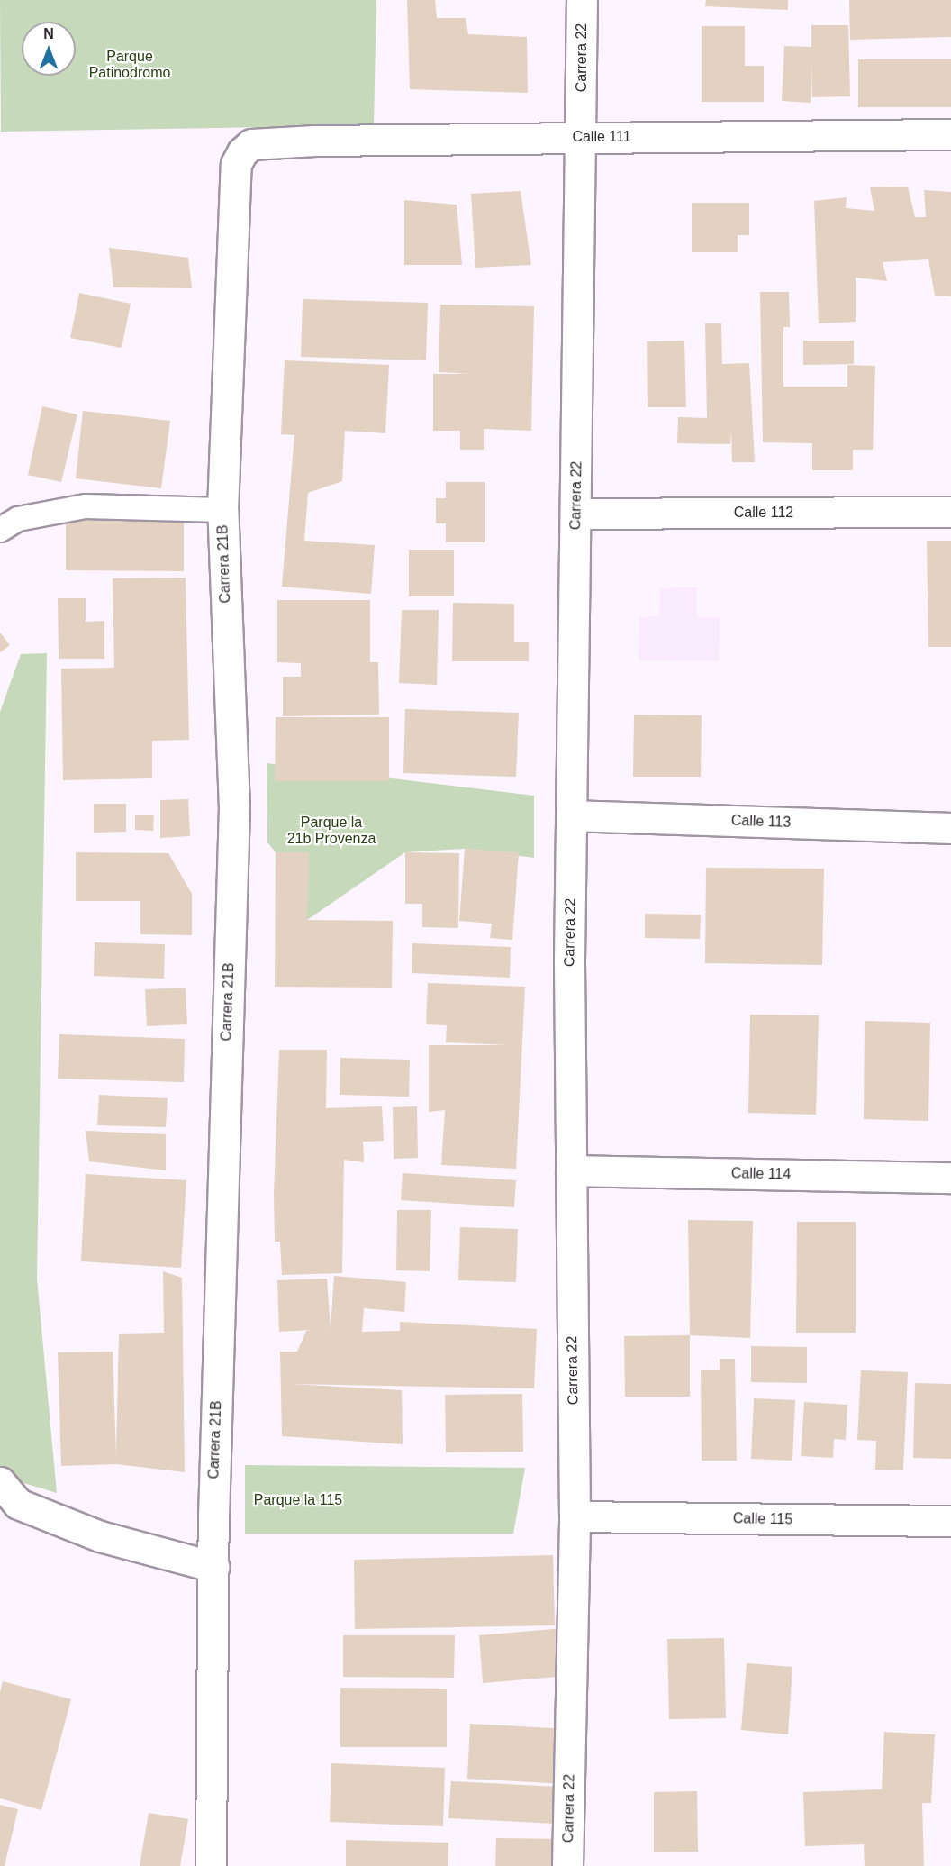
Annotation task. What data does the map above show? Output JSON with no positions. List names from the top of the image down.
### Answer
{
  "streets": {
    "street": [
      "Carrera 22",
      "Calle 111",
      "Calle 112",
      "Carrera 21B",
      "Calle 113",
      "Calle 114",
      "Calle 115"
    ]
  },
  "crossings": [
    ["Carrera 22", "Calle 111"],
    ["Carrera 22", "Calle 112"],
    ["Carrera 22", "Calle 113"],
    ["Carrera 22", "Calle 114"],
    ["Carrera 22", "Calle 115"],
    ["Calle 111", "Carrera 21B"]
  ],
  "parks": ["Parque Patinodromo", "Parque la 21b Provenza", "Parque la 115"],
  "north": "top"
}
